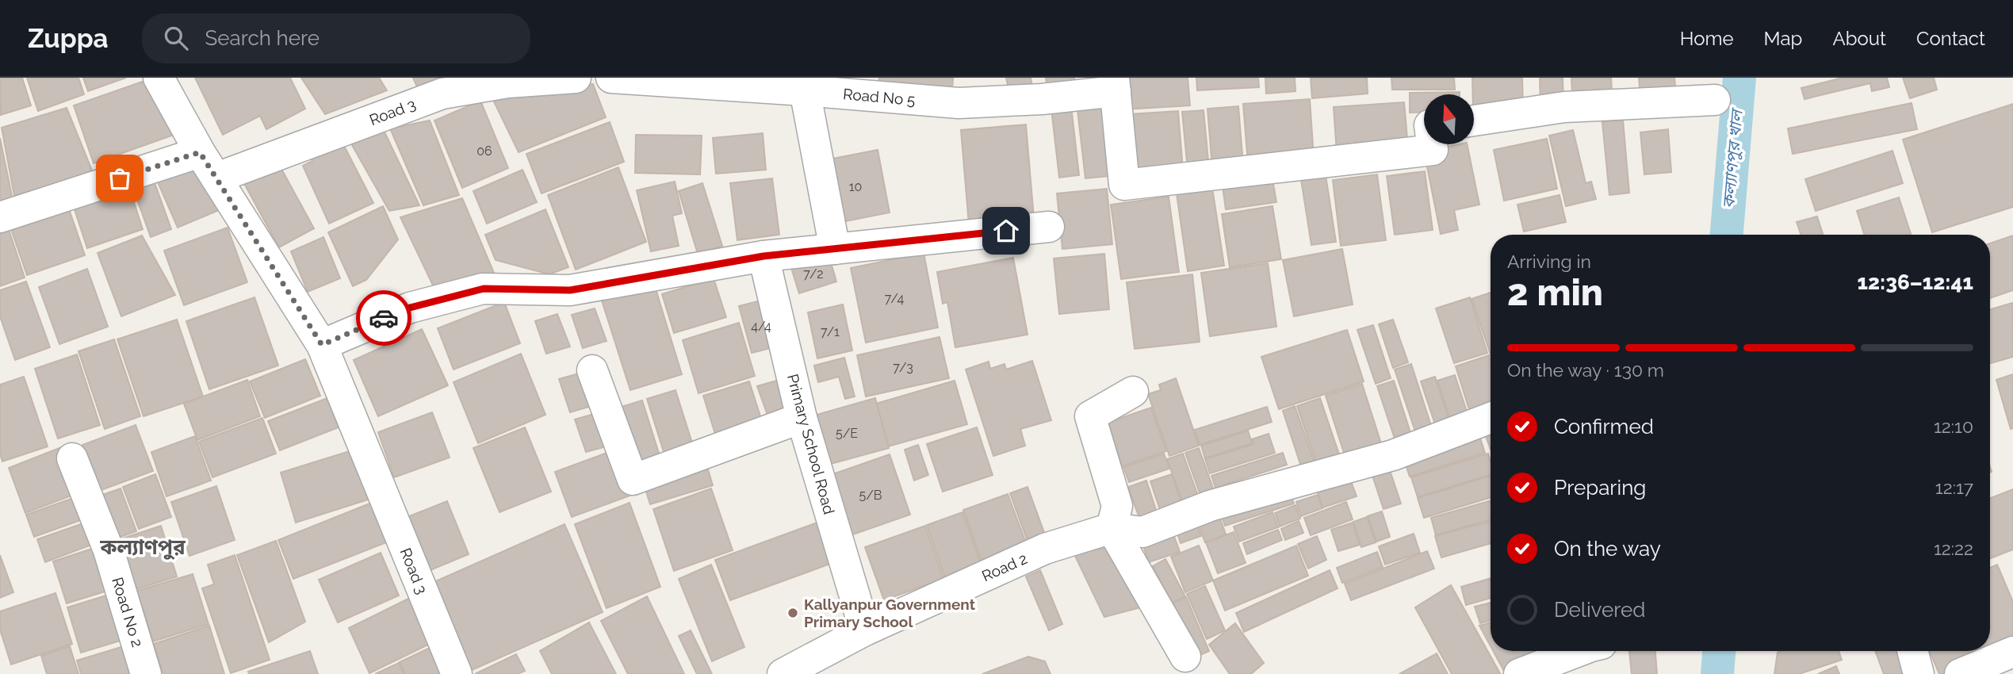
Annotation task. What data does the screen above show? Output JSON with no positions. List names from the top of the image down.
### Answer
{
  "streets": {
    "street": [
      "Road No 5",
      "Road 3",
      "Primary School Road",
      "Road 2",
      "Road No 2"
    ]
  },
  "crossings": [
    ["Primary School Road", "Road 2"]
  ],
  "districts": ["কল্যাণপুর"],
  "water": ["কল্যাণপুর খাল"],
  "places": ["Kallyanpur Government Primary School"],
  "house_numbers": [
    "06",
    "10",
    "7/2",
    "7/4",
    "4/4",
    "7/1",
    "7/3",
    "5/E",
    "5/B"
  ],
  "north": "top",
  "page": {
    "header": "Zuppa",
    "search": "Search here",
    "nav": [
      "Home",
      "Map",
      "About",
      "Contact"
    ],
    "heading": ["2 min", "Arriving in", "12:36–12:41"],
    "bar": "On the way · 130 m",
    "list": [
      ["Confirmed", "12:10"],
      ["Preparing", "12:17"],
      ["On the way", "12:22"],
      "Delivered"
    ]
  }
}
